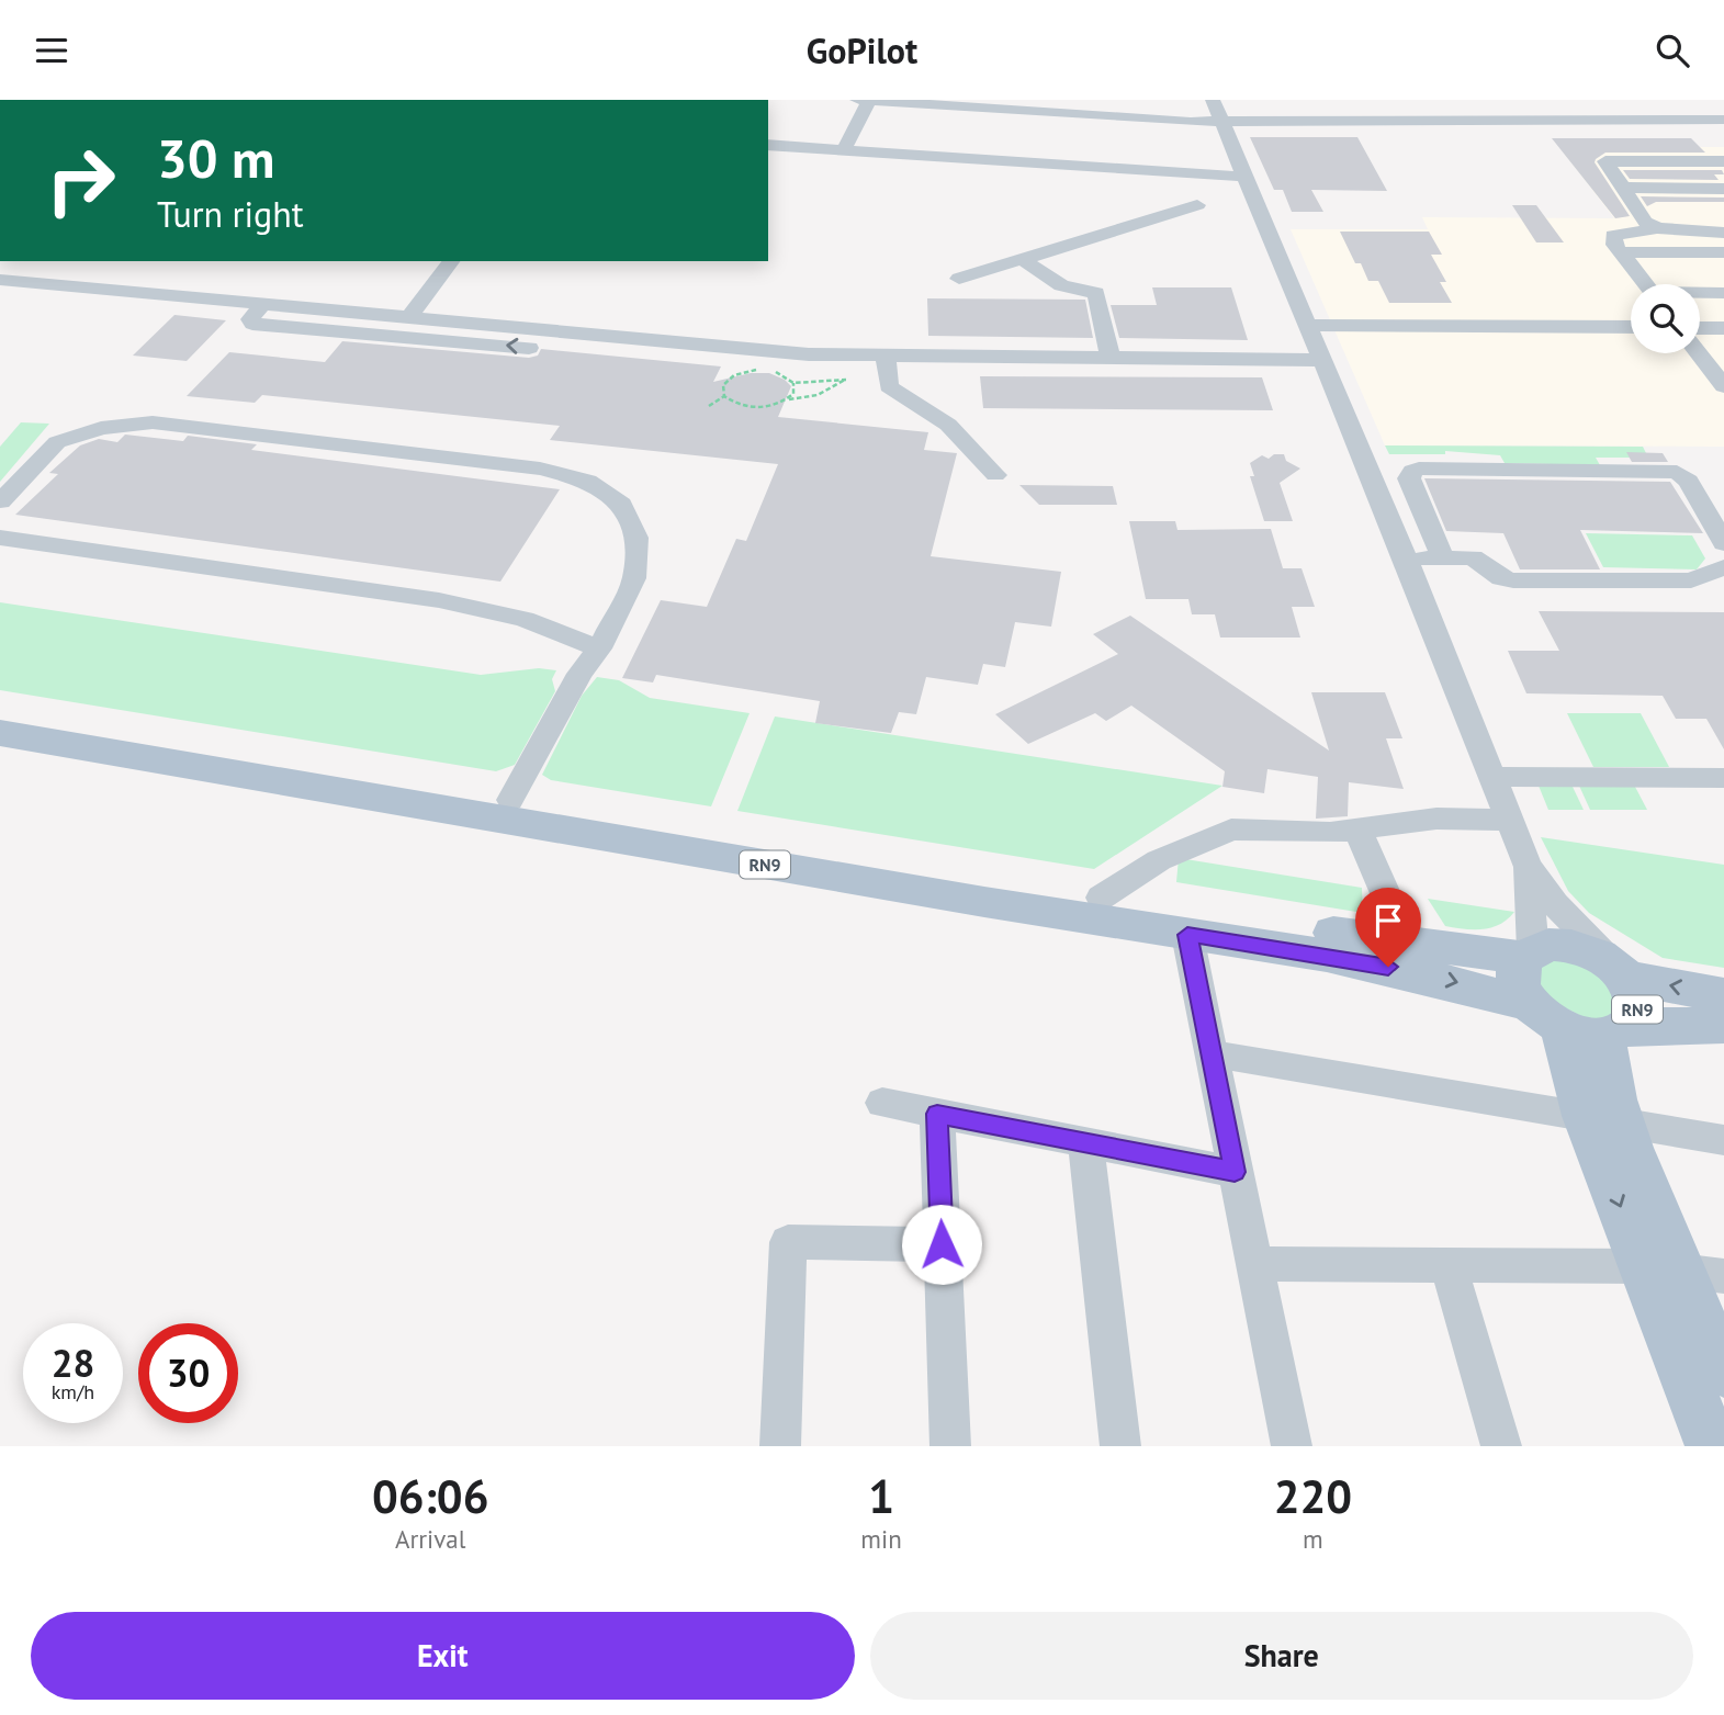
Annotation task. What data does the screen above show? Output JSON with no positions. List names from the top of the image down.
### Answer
{
  "streets": {
    "main road": ["RN9"]
  },
  "page": {
    "header": "GoPilot",
    "turn": ["30 m", "Turn right"],
    "speed": "28 km/h",
    "limit": "30",
    "eta": [
      "06:06",
      "Arrival",
      "1",
      "min",
      "220",
      "m"
    ],
    "buttons": ["Exit", "Share"]
  }
}
